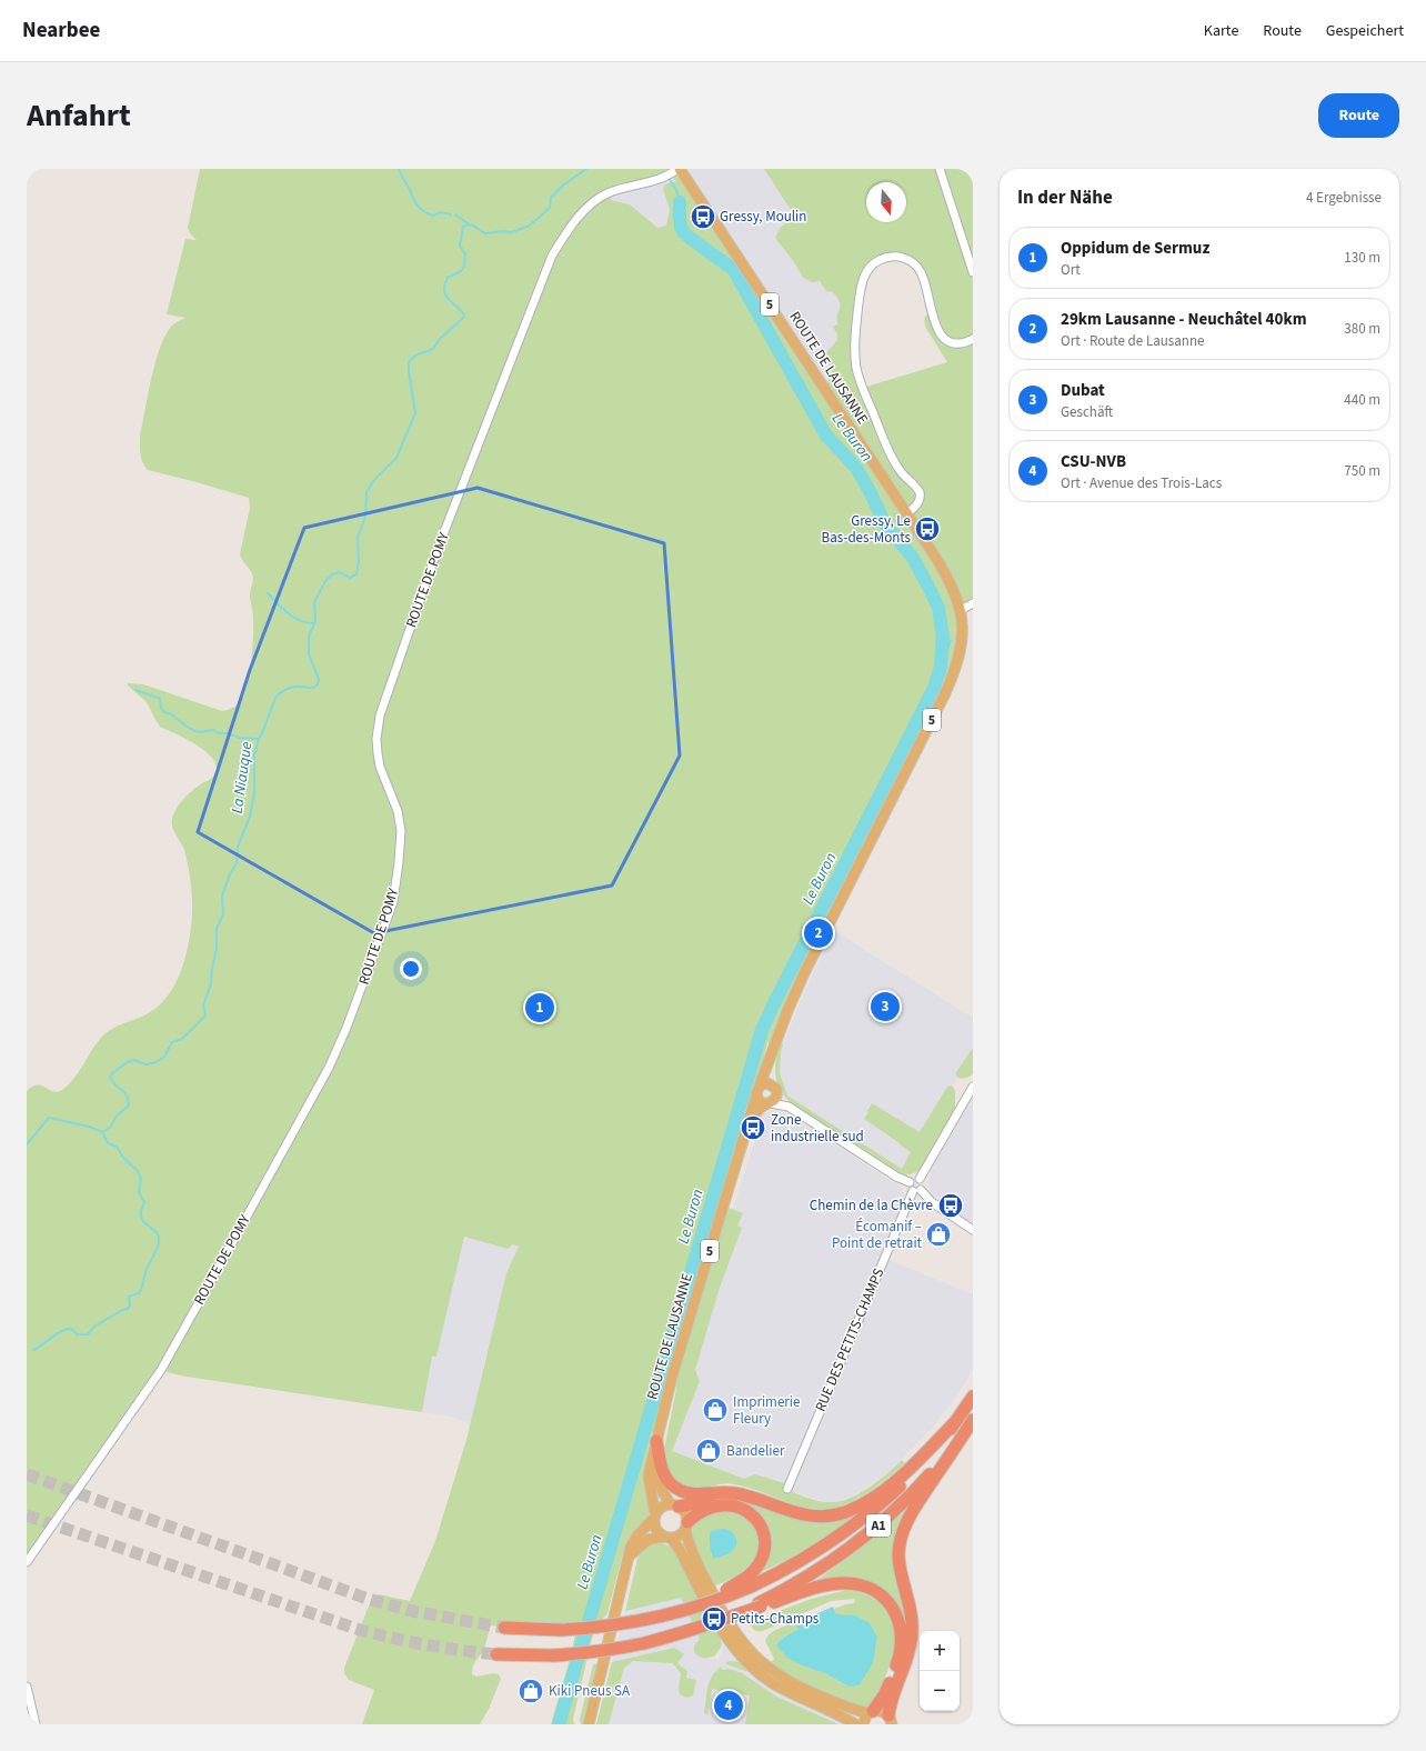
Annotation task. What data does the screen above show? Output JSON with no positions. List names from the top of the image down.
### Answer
{
  "streets": {
    "highway": ["A1"],
    "main road": ["5", "ROUTE DE LAUSANNE"],
    "street": ["ROUTE DE POMY", "RUE DES PETITS-CHAMPS"]
  },
  "crossings": [
    ["ROUTE DE LAUSANNE", "ROUTE DE POMY"]
  ],
  "water": ["Le Buron", "La Niauque"],
  "places": {
    "bus stop": [
      "Gressy, Moulin",
      "Gressy, Le Bas-des-Monts",
      "Zone industrielle sud",
      "Chemin de la Chèvre",
      "Petits-Champs"
    ],
    "shop": [
      "Écomanif – Point de retrait",
      "Imprimerie Fleury",
      "Bandelier",
      "Kiki Pneus SA"
    ]
  },
  "north": "bottom",
  "page": {
    "header": "Nearbee",
    "nav": ["Karte", "Route", "Gespeichert"],
    "title": "Anfahrt",
    "buttons": "Route",
    "heading": ["In der Nähe", "4 Ergebnisse"],
    "list": [
      {
        "mark": "1",
        "name": "Oppidum de Sermuz",
        "note": "Ort",
        "value": "130 m"
      },
      {
        "mark": "2",
        "name": "29km Lausanne - Neuchâtel 40km",
        "note": "Ort · Route de Lausanne",
        "value": "380 m"
      },
      {
        "mark": "3",
        "name": "Dubat",
        "note": "Geschäft",
        "value": "440 m"
      },
      {
        "mark": "4",
        "name": "CSU-NVB",
        "note": "Ort · Avenue des Trois-Lacs",
        "value": "750 m"
      }
    ],
    "pins": [
      "2",
      "3",
      "1",
      "4"
    ],
    "map_buttons": ["+", "−"]
  }
}
